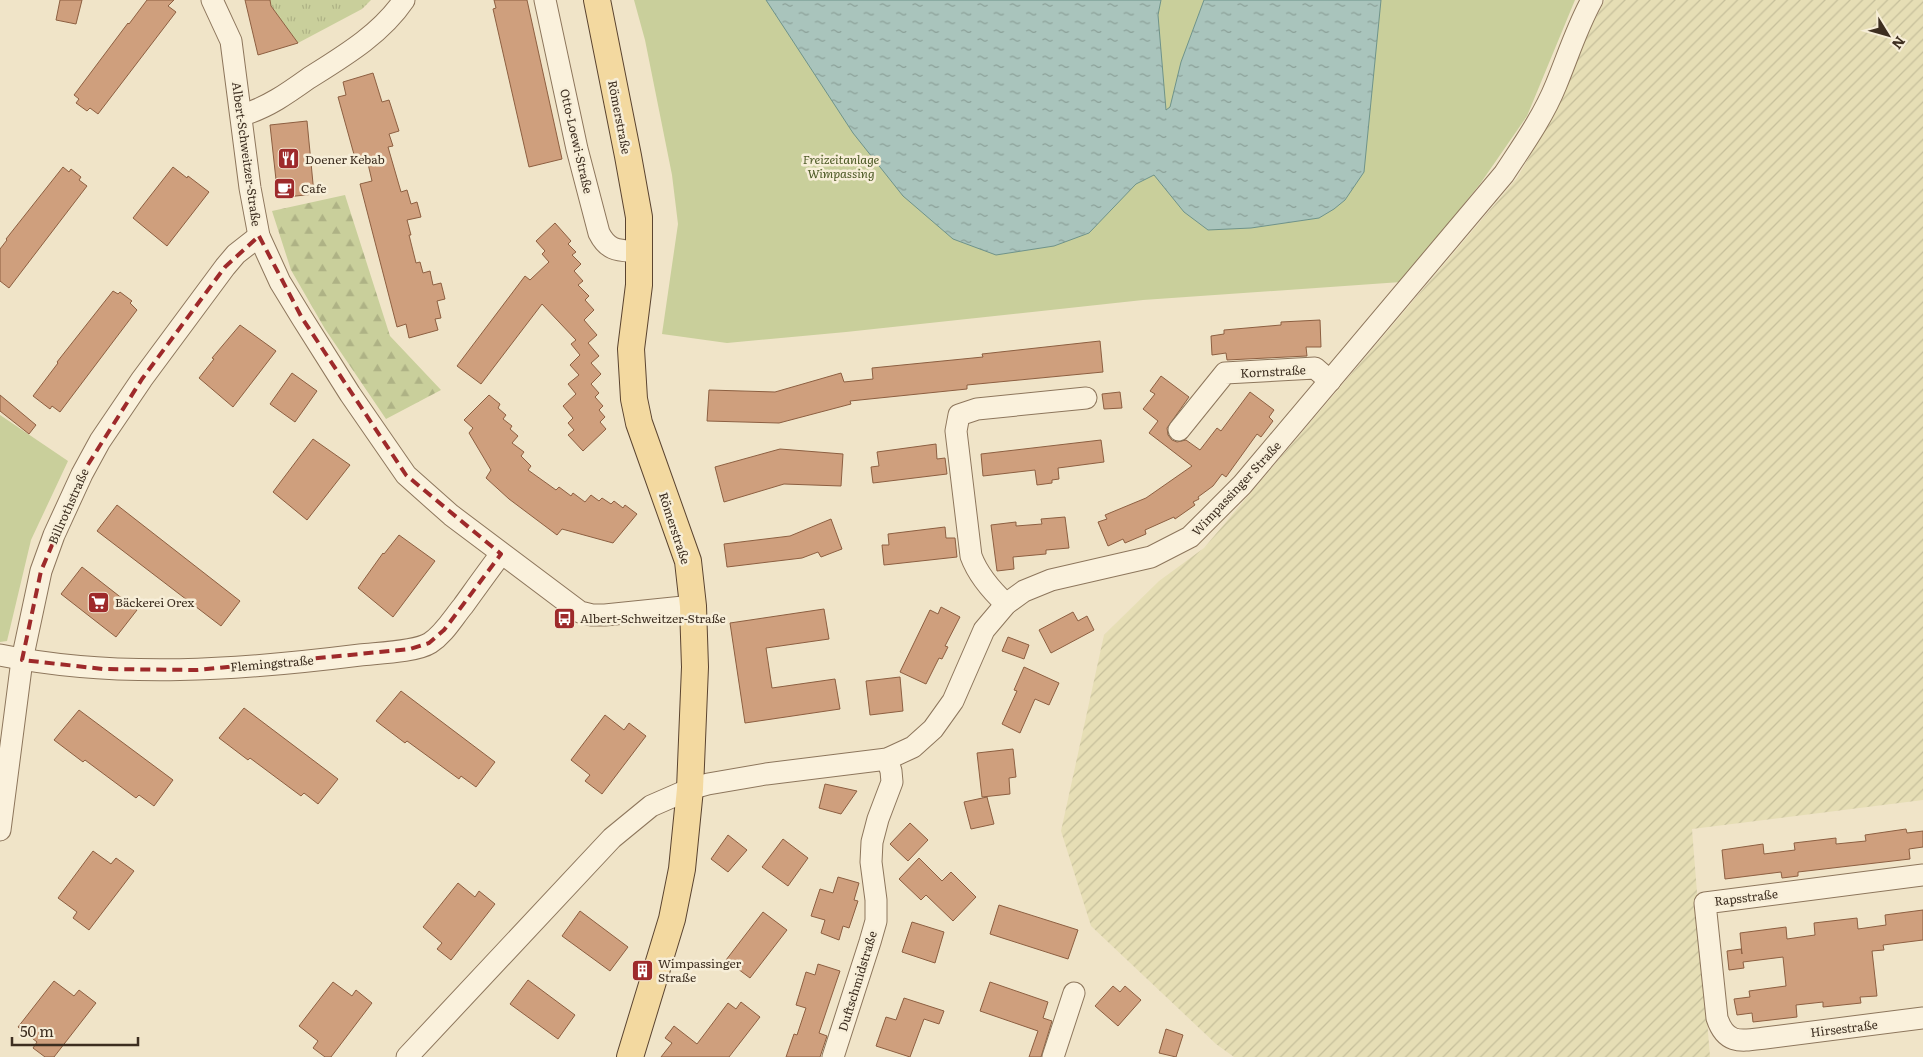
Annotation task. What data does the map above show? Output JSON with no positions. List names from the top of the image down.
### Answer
{
  "streets": {
    "main road": ["Römerstraße"],
    "street": [
      "Otto-Loewi-Straße",
      "Albert-Schweitzer-Straße",
      "Kornstraße",
      "Wimpassinger Straße",
      "Billrothstraße",
      "Flemingstraße",
      "Rapsstraße",
      "Duftschmidstraße",
      "Hirsestraße"
    ]
  },
  "crossings": [
    ["Römerstraße", "Otto-Loewi-Straße"],
    ["Römerstraße", "Albert-Schweitzer-Straße"],
    ["Römerstraße", "Wimpassinger Straße"],
    ["Albert-Schweitzer-Straße", "Billrothstraße"],
    ["Albert-Schweitzer-Straße", "Flemingstraße"],
    ["Kornstraße", "Wimpassinger Straße"],
    ["Wimpassinger Straße", "Duftschmidstraße"],
    ["Billrothstraße", "Flemingstraße"],
    ["Rapsstraße", "Hirsestraße"]
  ],
  "parks": ["Freizeitanlage Wimpassing"],
  "places": {
    "restaurant": ["Doener Kebab"],
    "cafe": ["Cafe"],
    "supermarket": ["Bäckerei Orex"],
    "bus stop": ["Albert-Schweitzer-Straße"],
    "building": ["Wimpassinger Straße"]
  },
  "scale_bar": "50 m",
  "north": "bottom right"
}
